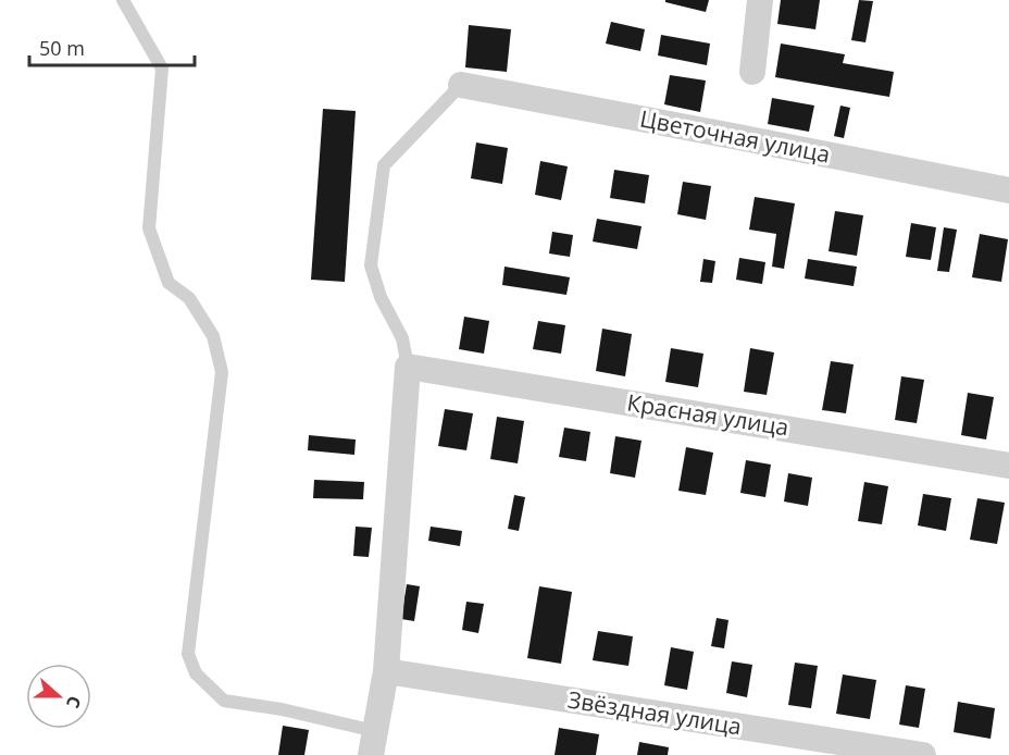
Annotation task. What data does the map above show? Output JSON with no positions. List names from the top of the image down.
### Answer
{
  "streets": {
    "street": ["Цветочная улица", "Красная улица", "Звёздная улица"]
  },
  "scale_bar": "50 m",
  "north": "right"
}
